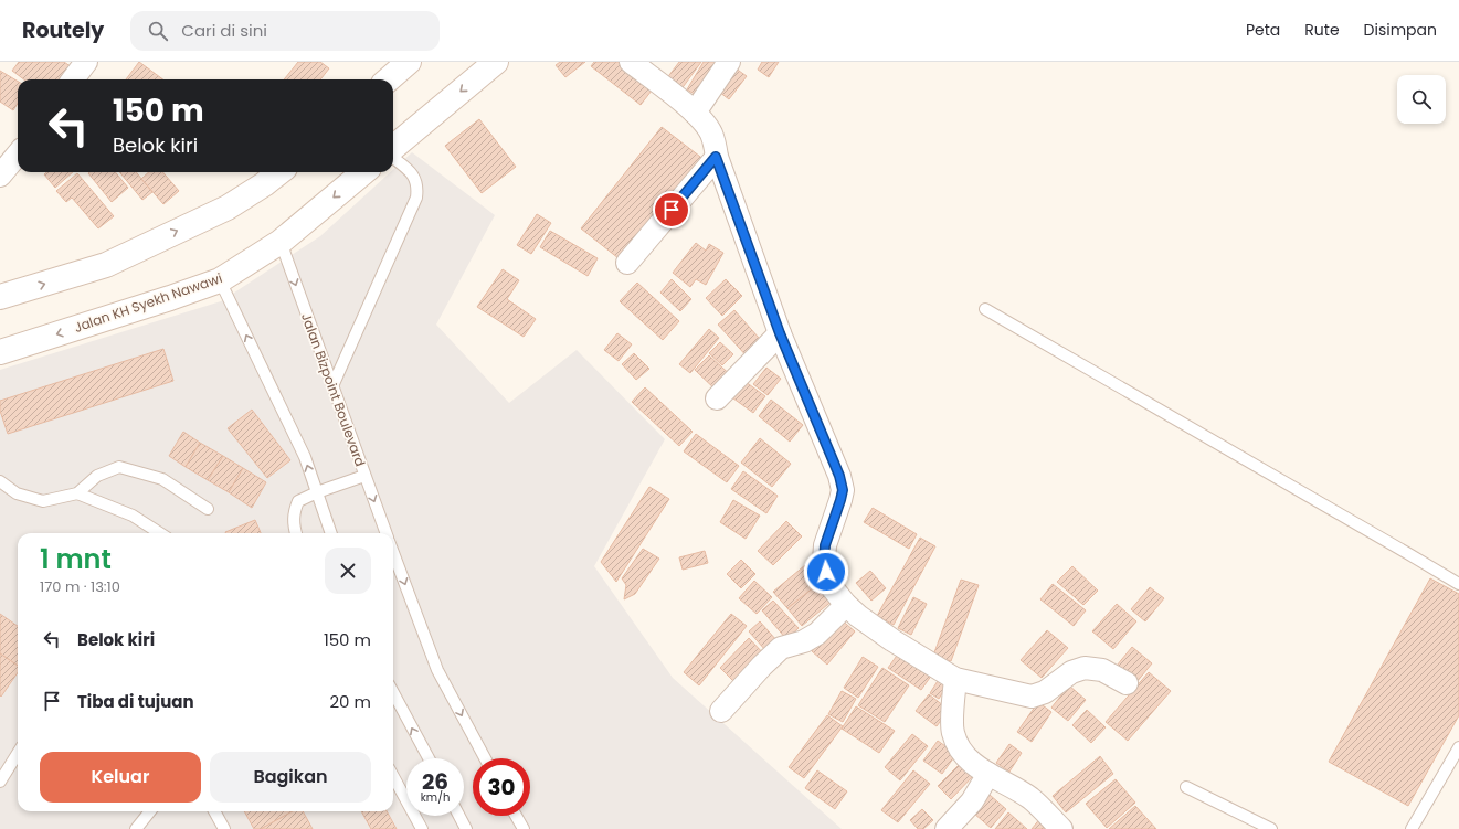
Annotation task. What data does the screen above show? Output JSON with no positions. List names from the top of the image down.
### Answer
{
  "streets": {
    "main road": ["Jalan KH Syekh Nawawi"],
    "lane": ["Jalan Bizpoint Boulevard"]
  },
  "crossings": [
    ["Jalan KH Syekh Nawawi", "Jalan Bizpoint Boulevard"]
  ],
  "page": {
    "header": "Routely",
    "search": "Cari di sini",
    "nav": ["Peta", "Rute", "Disimpan"],
    "turn": ["150 m", "Belok kiri"],
    "heading": ["1 mnt", "170 m · 13:10"],
    "list": [
      {
        "name": "Belok kiri",
        "value": "150 m"
      },
      {
        "name": "Tiba di tujuan",
        "value": "20 m"
      }
    ],
    "buttons": ["Keluar", "Bagikan"],
    "speed": "26 km/h",
    "limit": "30"
  }
}
